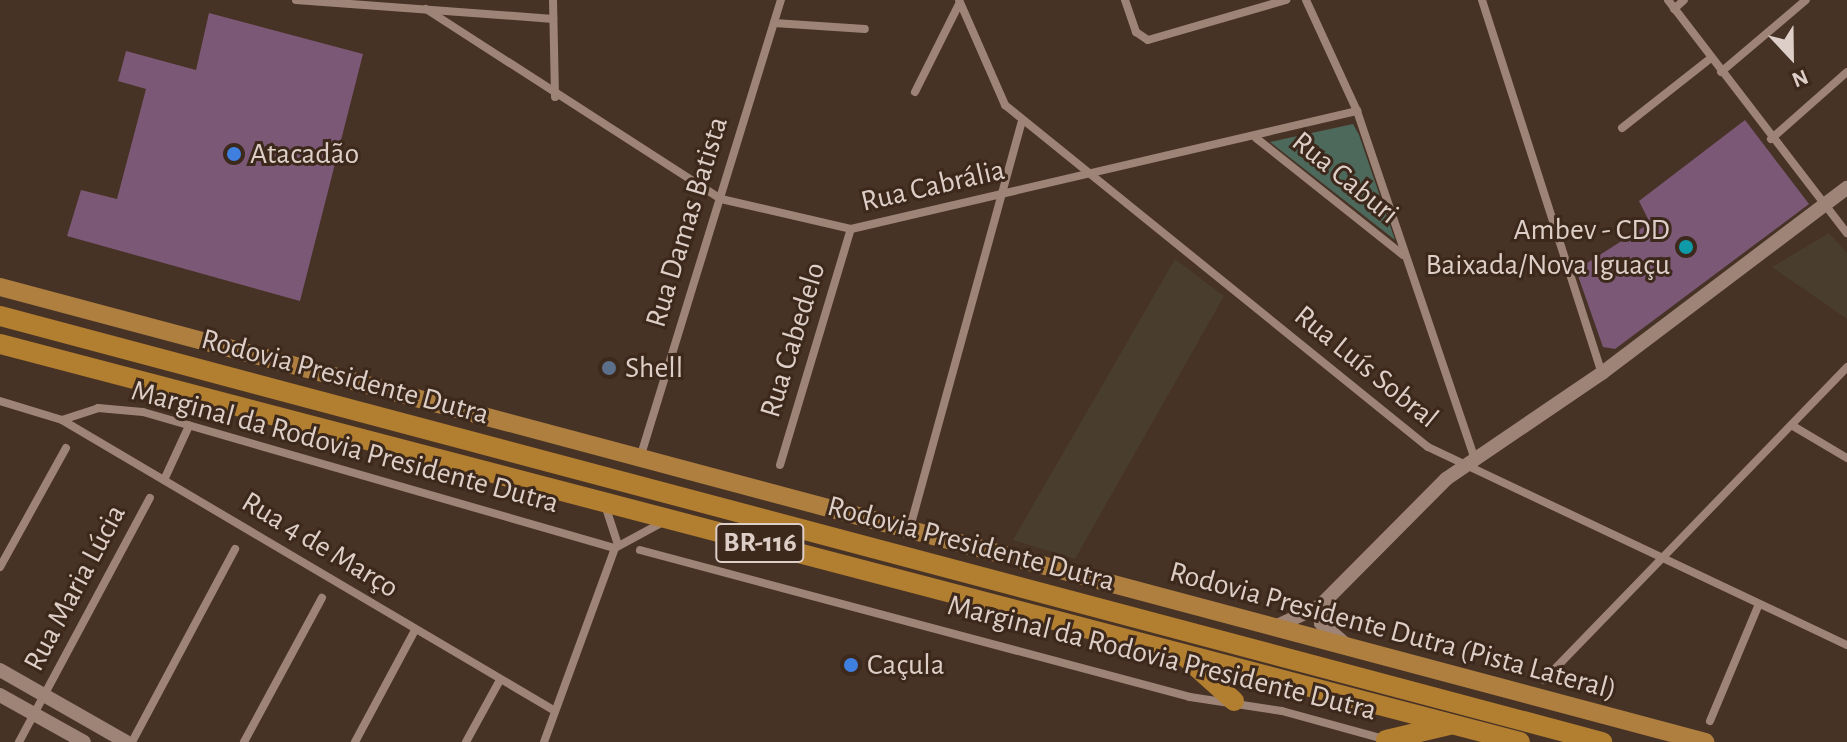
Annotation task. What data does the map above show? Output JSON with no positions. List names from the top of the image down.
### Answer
{
  "streets": {
    "highway": ["Rodovia Presidente Dutra", "BR-116", "Rodovia Presidente Dutra (Pista Lateral)"],
    "street": [
      "Rua Caburi",
      "Rua Cabrália",
      "Rua Damas Batista",
      "Rua Cabedelo",
      "Rua Luís Sobral",
      "Marginal da Rodovia Presidente Dutra",
      "Rua 4 de Março",
      "Rua Maria Lúcia"
    ]
  },
  "crossings": [
    ["Rua Caburi", "Rua Cabrália"],
    ["Rua Cabrália", "Rua Damas Batista"],
    ["Rua Cabrália", "Rua Cabedelo"],
    ["Rua Cabrália", "Rua Luís Sobral"],
    ["Rua Damas Batista", "Rodovia Presidente Dutra (Pista Lateral)"],
    ["Marginal da Rodovia Presidente Dutra", "Rua 4 de Março"]
  ],
  "places": [
    "Atacadão",
    "Ambev - CDD Baixada/Nova Iguaçu",
    "Shell",
    "Caçula"
  ],
  "north": "bottom"
}
